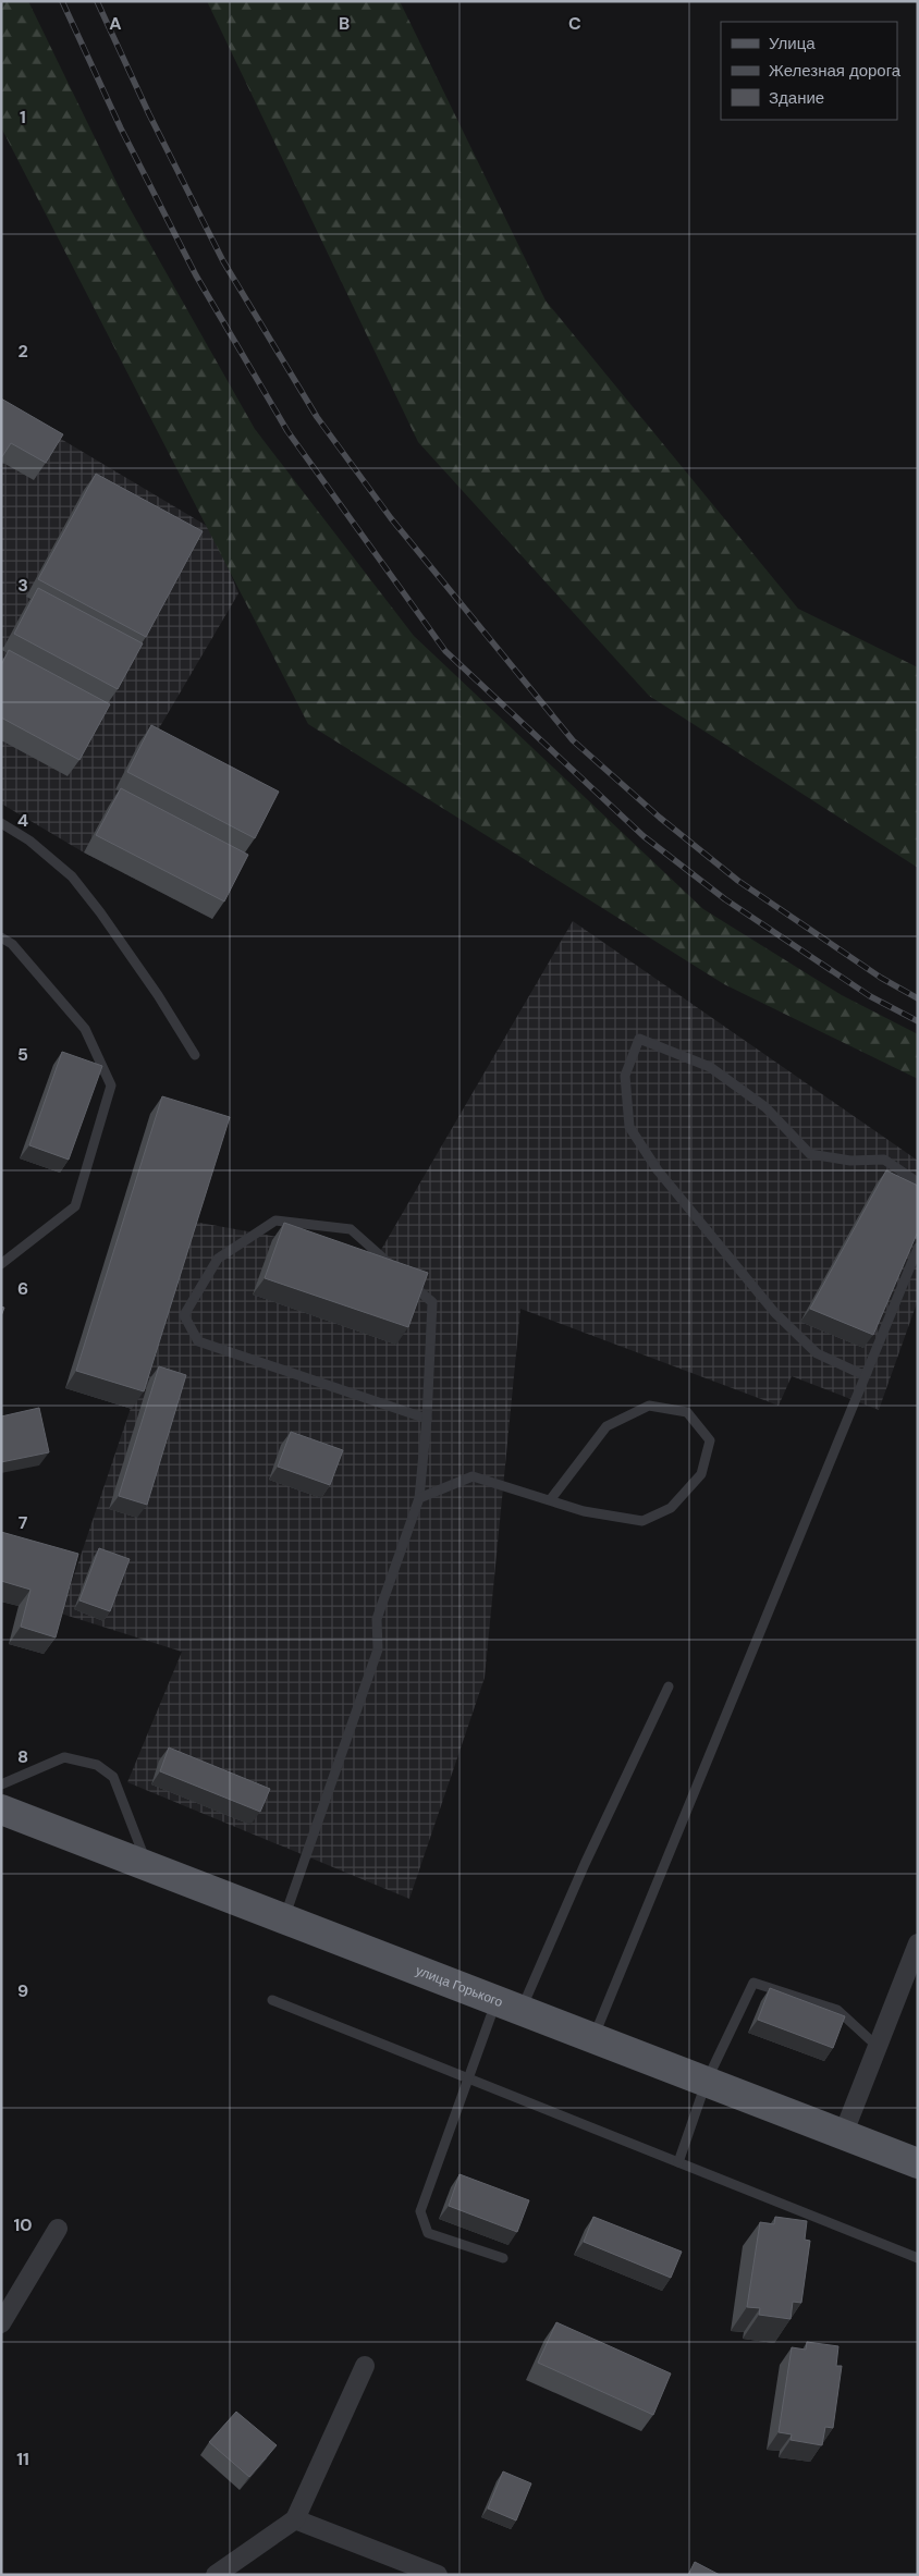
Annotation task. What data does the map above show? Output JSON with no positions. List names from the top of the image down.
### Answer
{
  "streets": {
    "main road": ["улица Горького"]
  },
  "legend": ["Улица", "Железная дорога", "Здание"],
  "grid": {
    "columns": ["A", "B", "C"],
    "rows": [
      "1",
      "2",
      "3",
      "4",
      "5",
      "6",
      "7",
      "8",
      "9",
      "10",
      "11"
    ]
  }
}
